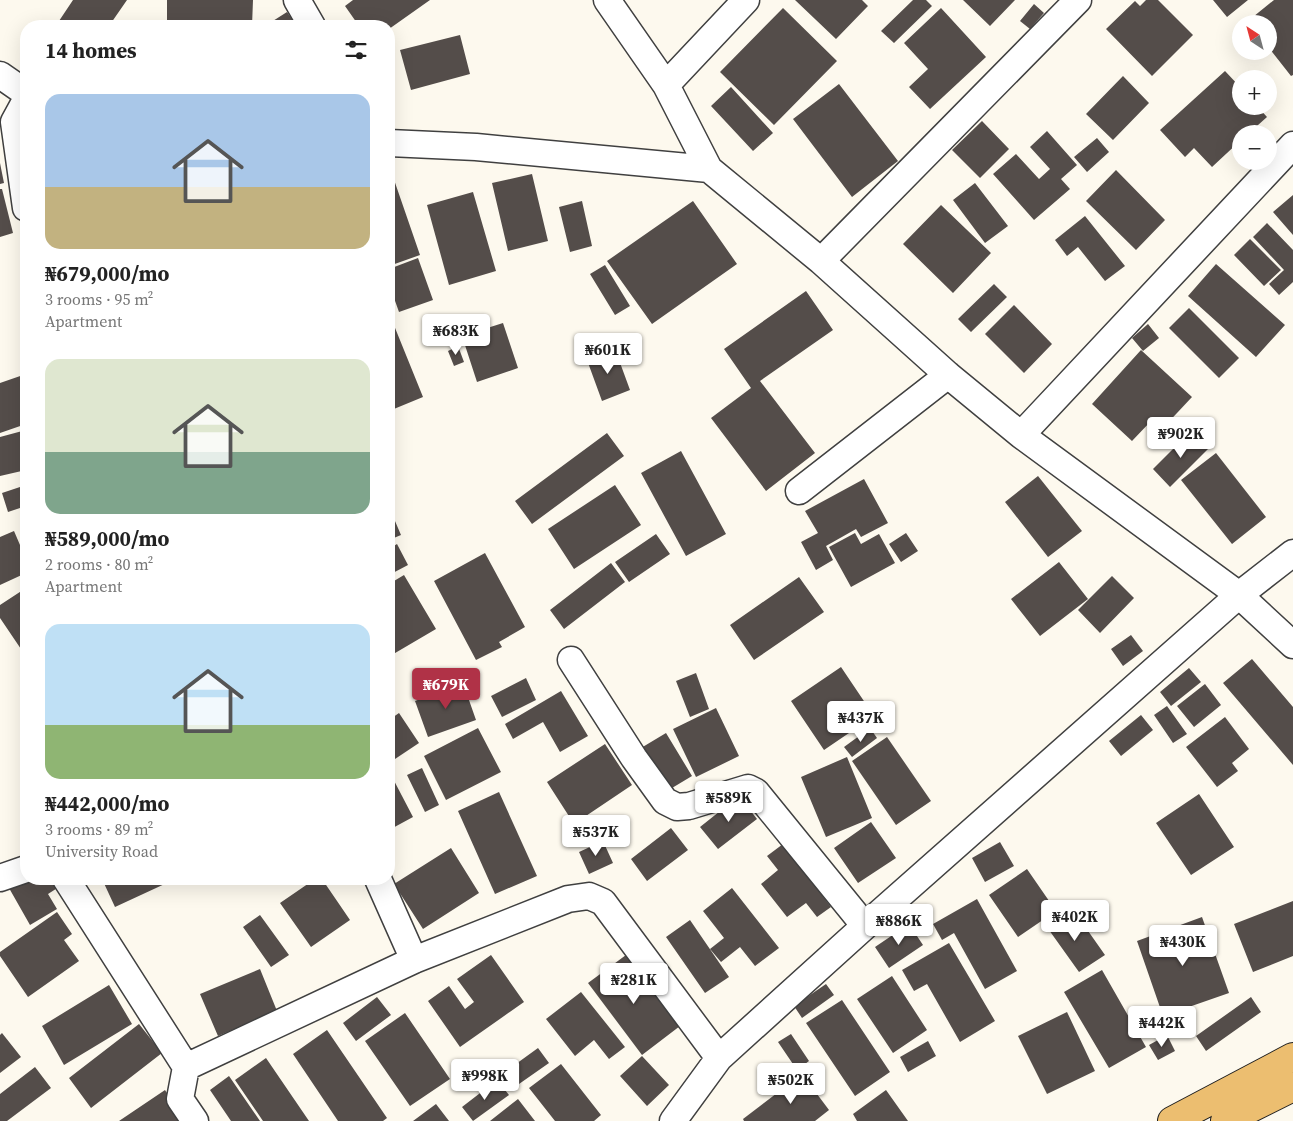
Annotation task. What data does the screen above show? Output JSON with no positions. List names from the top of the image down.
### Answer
{
  "north": "top left",
  "page": {
    "map_buttons": ["+", "−"],
    "heading": "14 homes",
    "list": [
      {
        "name": "₦679,000/mo",
        "note": "3 rooms · 95 m² · Apartment"
      },
      {
        "name": "₦589,000/mo",
        "note": "2 rooms · 80 m² · Apartment"
      },
      {
        "name": "₦442,000/mo",
        "note": "3 rooms · 89 m² · University Road"
      }
    ],
    "price": [
      "₦683K",
      "₦601K",
      "₦902K",
      "₦679K",
      "₦437K",
      "₦589K",
      "₦537K",
      "₦402K",
      "₦886K",
      "₦430K",
      "₦281K",
      "₦442K",
      "₦998K",
      "₦502K"
    ]
  }
}
